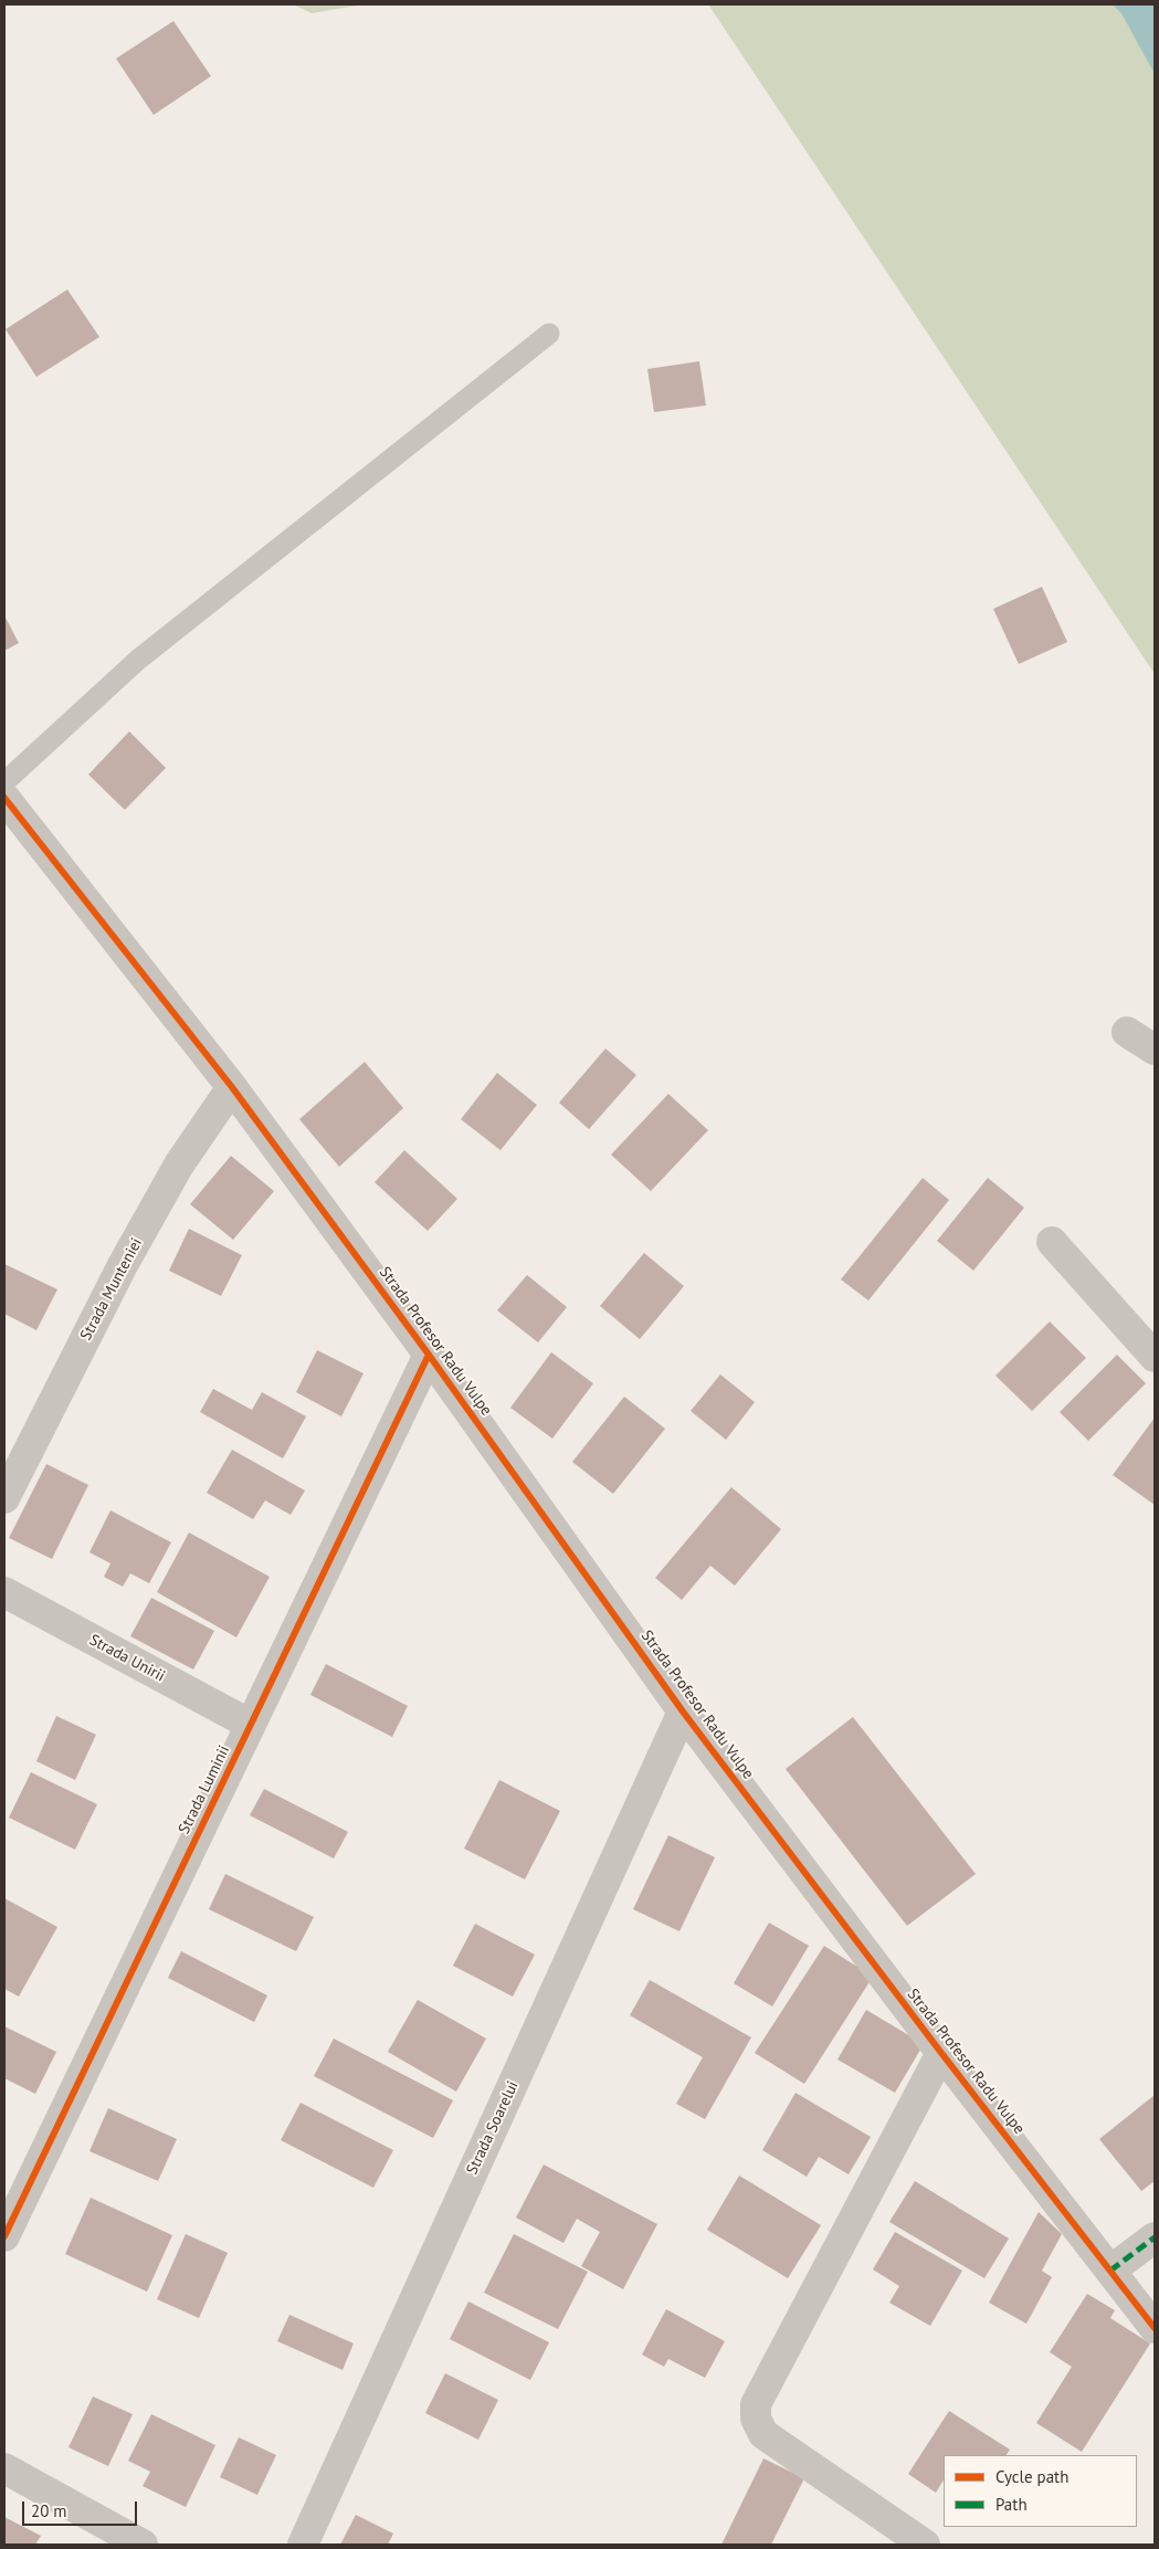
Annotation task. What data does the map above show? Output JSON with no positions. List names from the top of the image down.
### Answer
{
  "streets": {
    "street": [
      "Strada Munteniei",
      "Strada Profesor Radu Vulpe",
      "Strada Unirii",
      "Strada Luminii",
      "Strada Soarelui"
    ]
  },
  "crossings": [
    ["Strada Munteniei", "Strada Profesor Radu Vulpe"],
    ["Strada Profesor Radu Vulpe", "Strada Luminii"],
    ["Strada Profesor Radu Vulpe", "Strada Soarelui"],
    ["Strada Unirii", "Strada Luminii"]
  ],
  "legend": ["Cycle path", "Path"],
  "scale_bar": "20 m"
}
